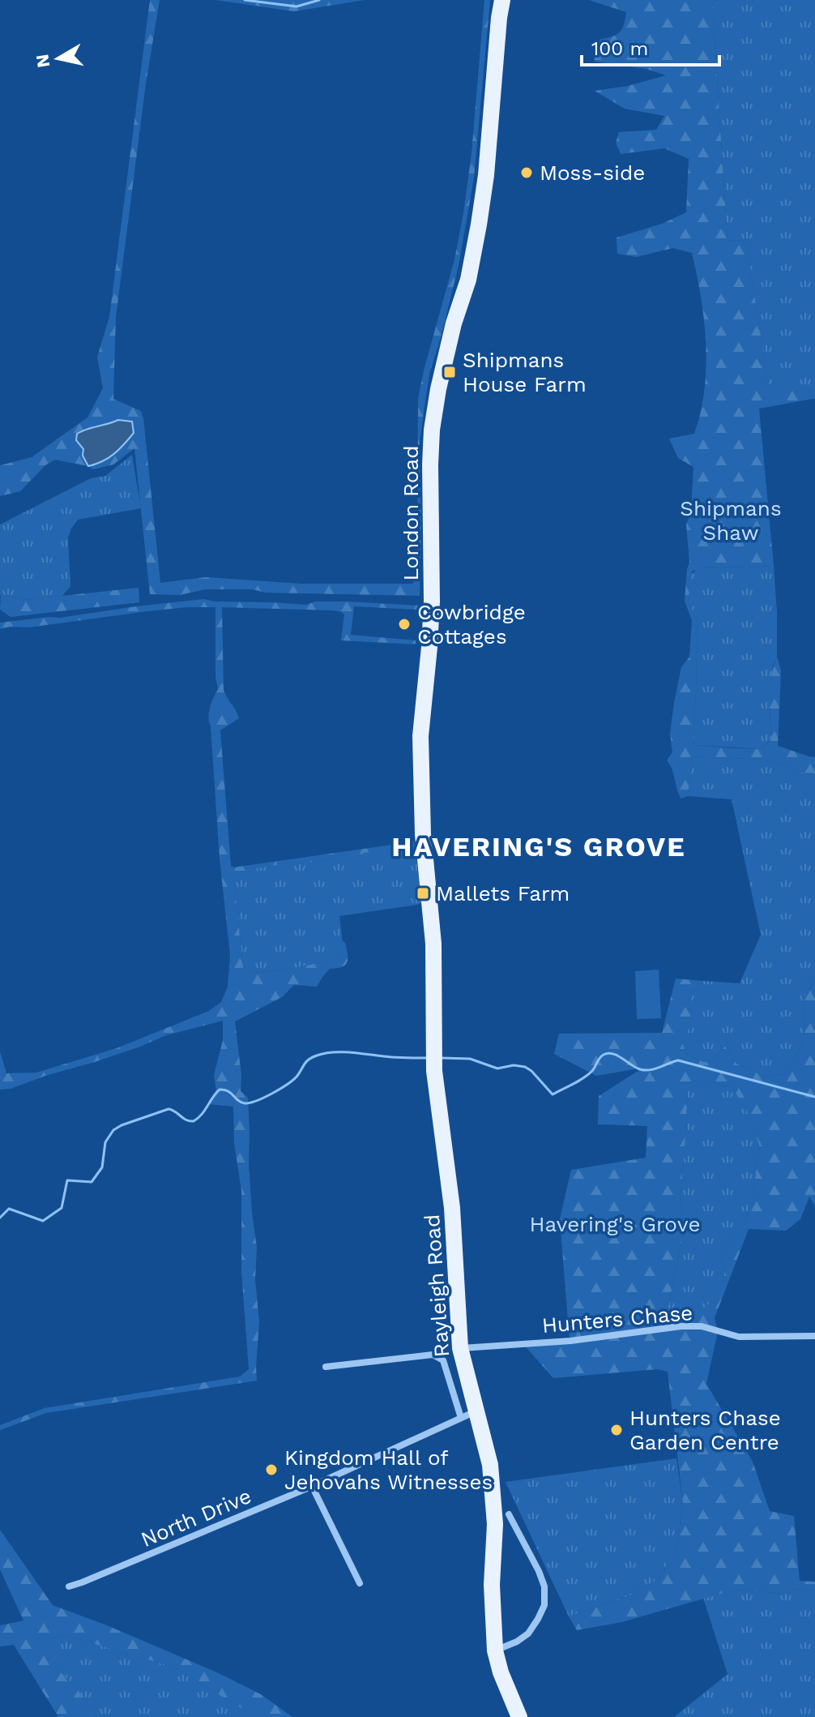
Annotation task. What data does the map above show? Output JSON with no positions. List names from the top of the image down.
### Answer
{
  "streets": {
    "main road": ["London Road", "Rayleigh Road"],
    "street": ["Hunters Chase", "North Drive"]
  },
  "crossings": [
    ["London Road", "Rayleigh Road"],
    ["Rayleigh Road", "Hunters Chase"],
    ["Rayleigh Road", "North Drive"]
  ],
  "districts": ["HAVERING'S GROVE"],
  "parks": ["Shipmans Shaw", "Havering's Grove"],
  "places": {
    "other": [
      "Moss-side",
      "Cowbridge Cottages",
      "Hunters Chase Garden Centre",
      "Kingdom Hall of Jehovahs Witnesses"
    ],
    "transit": ["Shipmans House Farm", "Mallets Farm"]
  },
  "scale_bar": "100 m",
  "north": "left"
}
